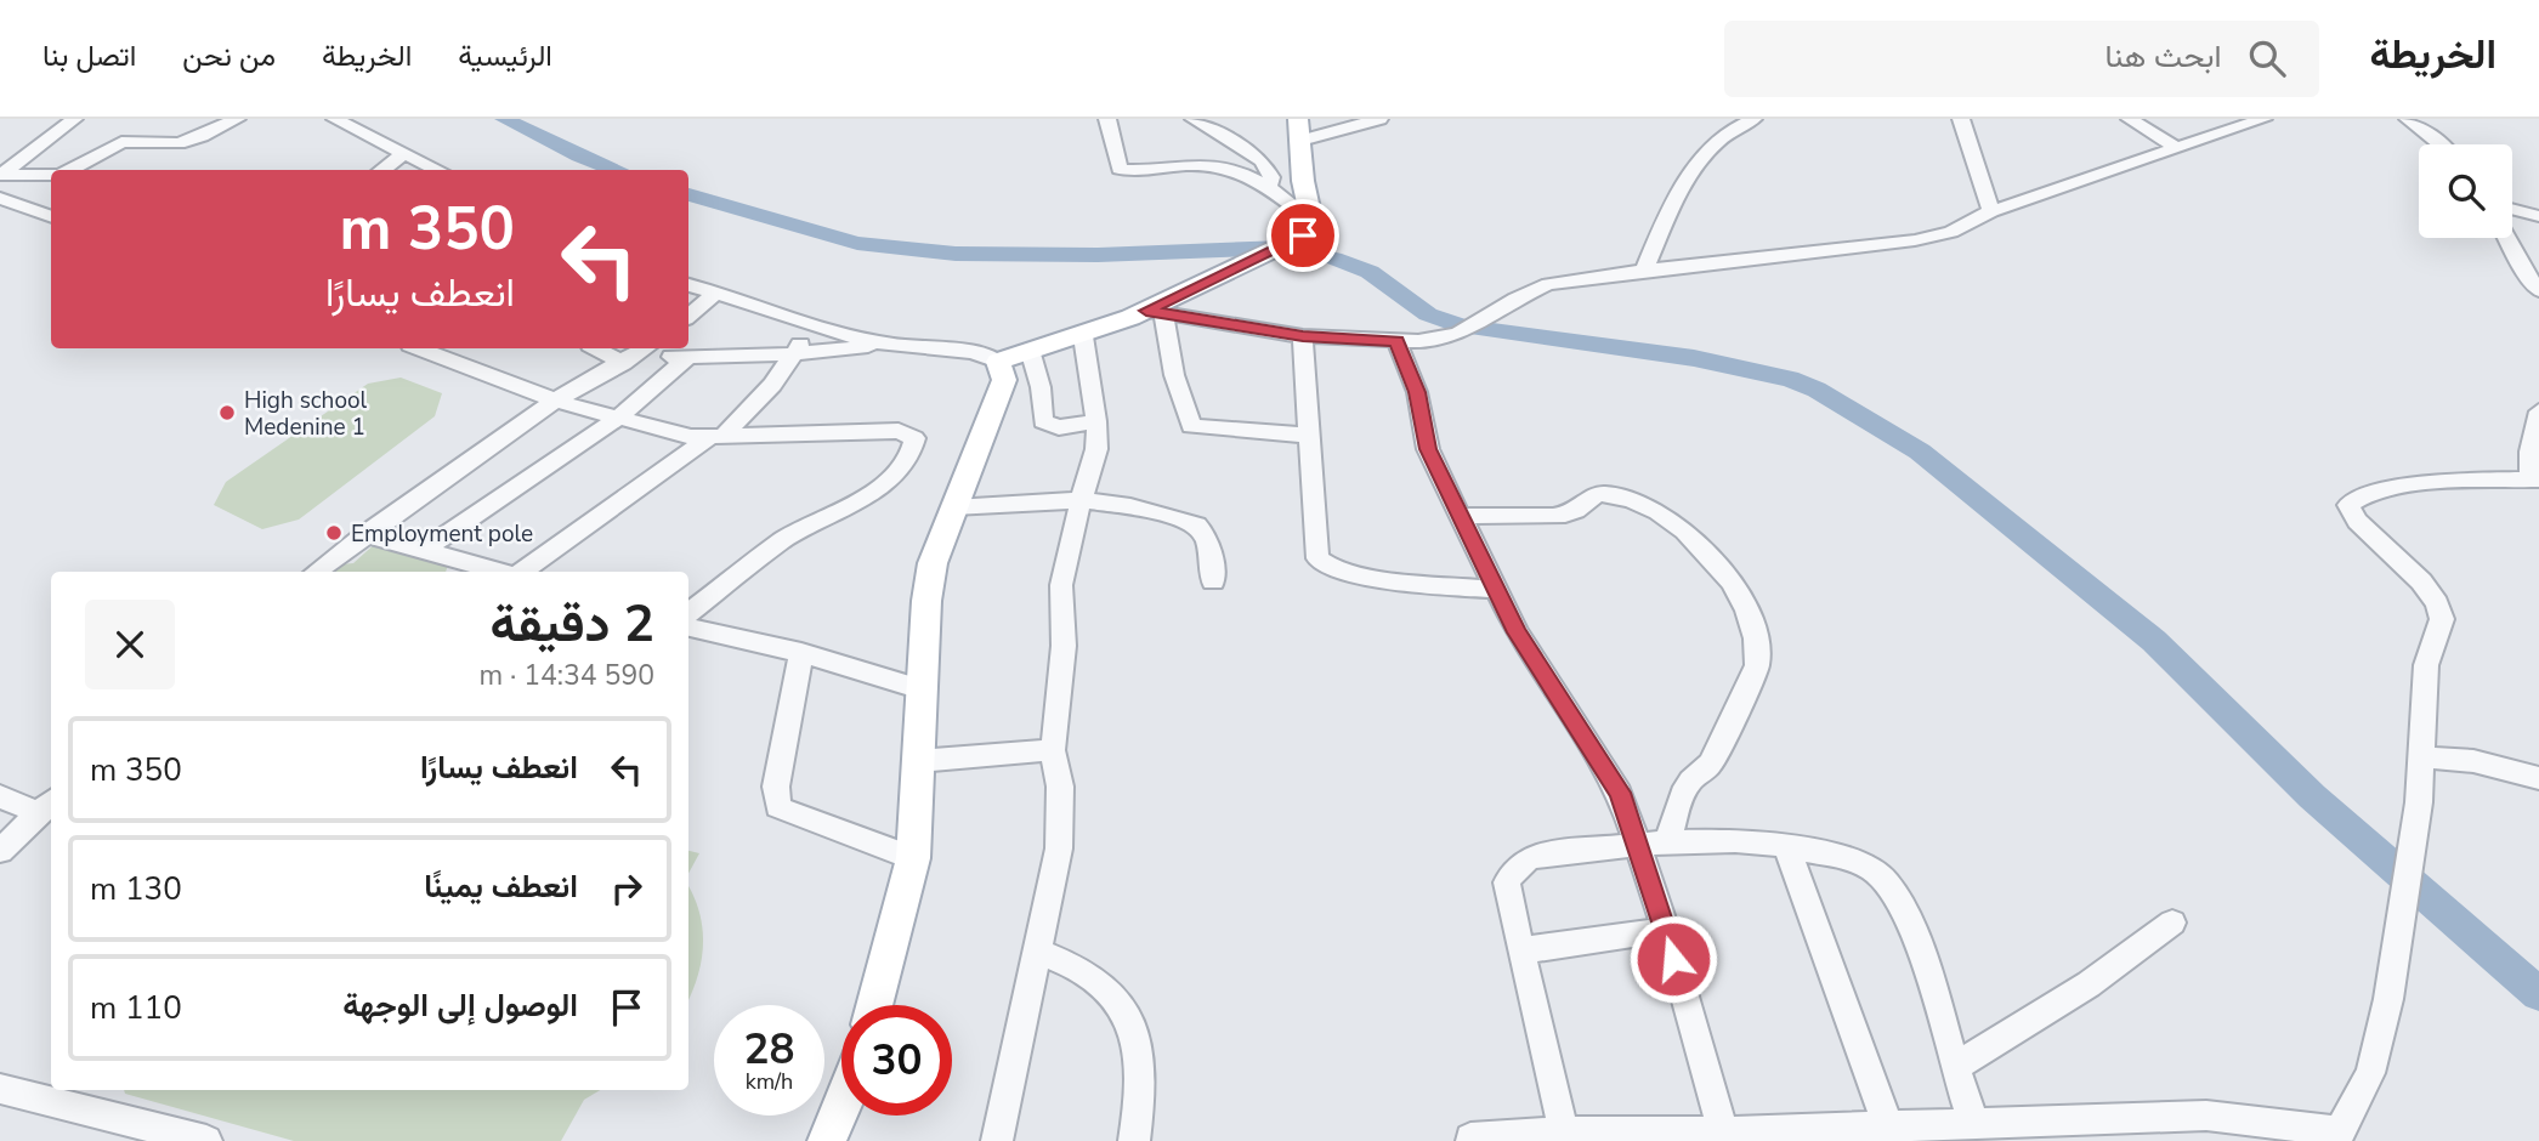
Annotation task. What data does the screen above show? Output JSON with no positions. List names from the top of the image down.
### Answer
{
  "places": ["High school Medenine 1", "Employment pole"],
  "page": {
    "header": "الخريطة",
    "search": "ابحث هنا",
    "nav": [
      "الرئيسية",
      "الخريطة",
      "من نحن",
      "اتصل بنا"
    ],
    "turn": ["350 m", "انعطف يسارًا"],
    "heading": ["2 دقيقة", "590 m · 14:34"],
    "list": [
      {
        "name": "انعطف يسارًا",
        "value": "350 m"
      },
      {
        "name": "انعطف يمينًا",
        "value": "130 m"
      },
      {
        "name": "الوصول إلى الوجهة",
        "value": "110 m"
      }
    ],
    "speed": "28 km/h",
    "limit": "30"
  }
}
